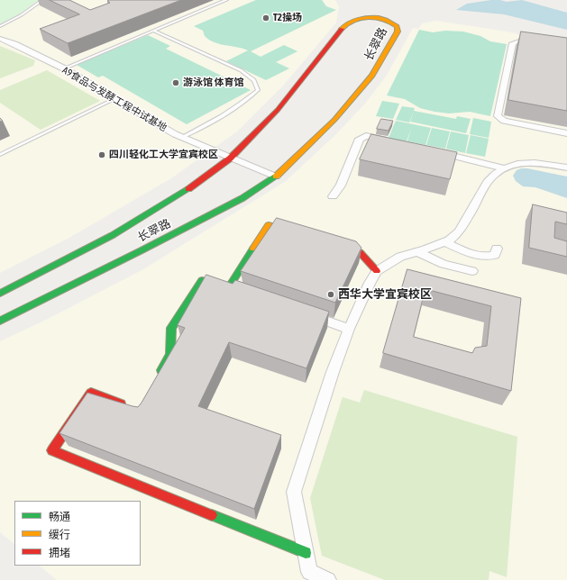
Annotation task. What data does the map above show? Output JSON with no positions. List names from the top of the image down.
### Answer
{
  "streets": {
    "main road": ["长翠路"],
    "street": ["A9食品与发酵工程中试基地"]
  },
  "crossings": [
    ["长翠路", "A9食品与发酵工程中试基地"]
  ],
  "places": [
    "T2操场",
    "游泳馆 体育馆",
    "四川轻化工大学宜宾校区",
    "西华大学宜宾校区"
  ],
  "legend": ["畅通", "缓行", "拥堵"]
}
